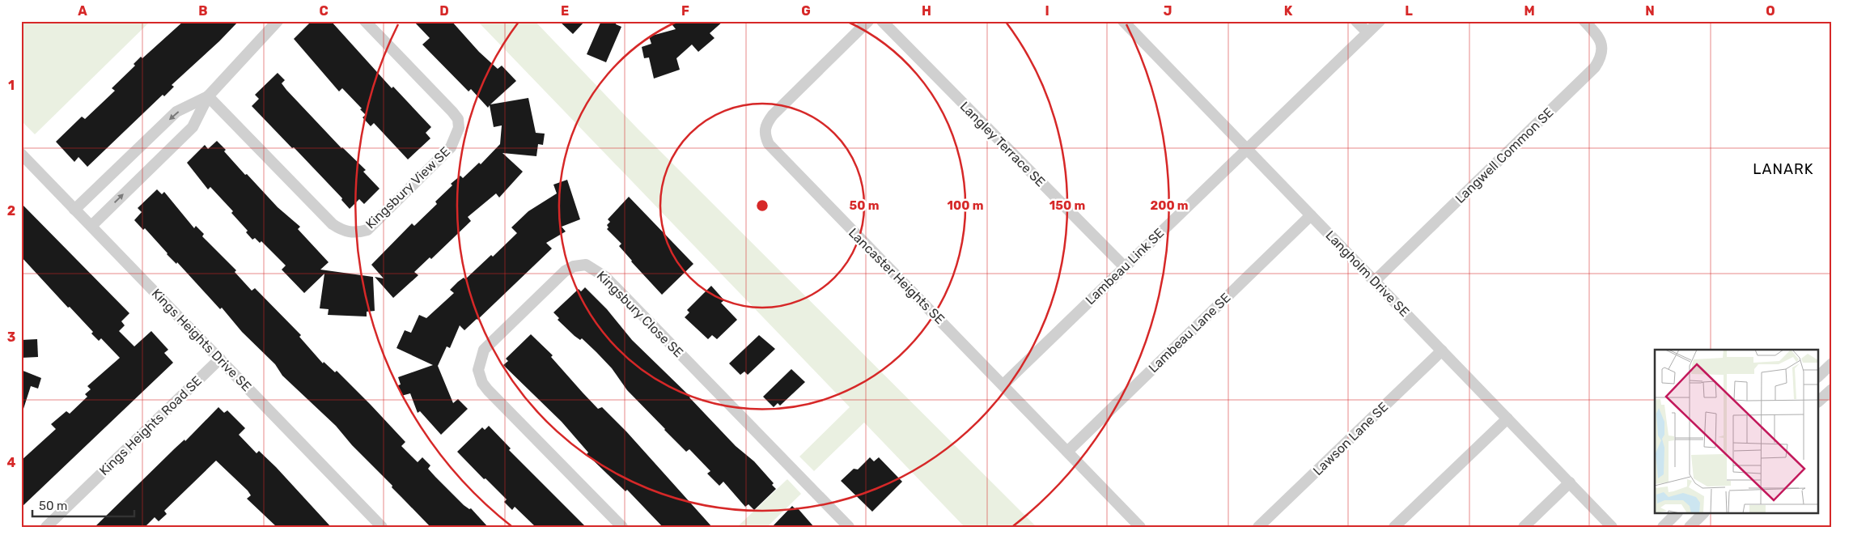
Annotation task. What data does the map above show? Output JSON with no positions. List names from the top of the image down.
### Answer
{
  "streets": {
    "street": [
      "Langley Terrace SE",
      "Langwell Common SE",
      "Kingsbury View SE",
      "Lambeau Link SE",
      "Langholm Drive SE",
      "Lancaster Heights SE",
      "Kingsbury Close SE",
      "Lambeau Lane SE",
      "Kings Heights Drive SE",
      "Kings Heights Road SE",
      "Lawson Lane SE"
    ]
  },
  "crossings": [
    ["Langley Terrace SE", "Lambeau Link SE"],
    ["Langwell Common SE", "Langholm Drive SE"],
    ["Lambeau Link SE", "Langholm Drive SE"],
    ["Lambeau Link SE", "Lancaster Heights SE"],
    ["Langholm Drive SE", "Lambeau Lane SE"],
    ["Langholm Drive SE", "Lawson Lane SE"],
    ["Lancaster Heights SE", "Lambeau Lane SE"],
    ["Kings Heights Drive SE", "Kings Heights Road SE"]
  ],
  "districts": ["LANARK"],
  "scale_bar": "50 m",
  "grid": {
    "columns": [
      "A",
      "B",
      "C",
      "D",
      "E",
      "F",
      "G",
      "H",
      "I",
      "J",
      "K",
      "L",
      "M",
      "N",
      "O"
    ],
    "rows": [
      "1",
      "2",
      "3",
      "4"
    ]
  },
  "rings": [
    "50 m",
    "100 m",
    "150 m",
    "200 m"
  ]
}
